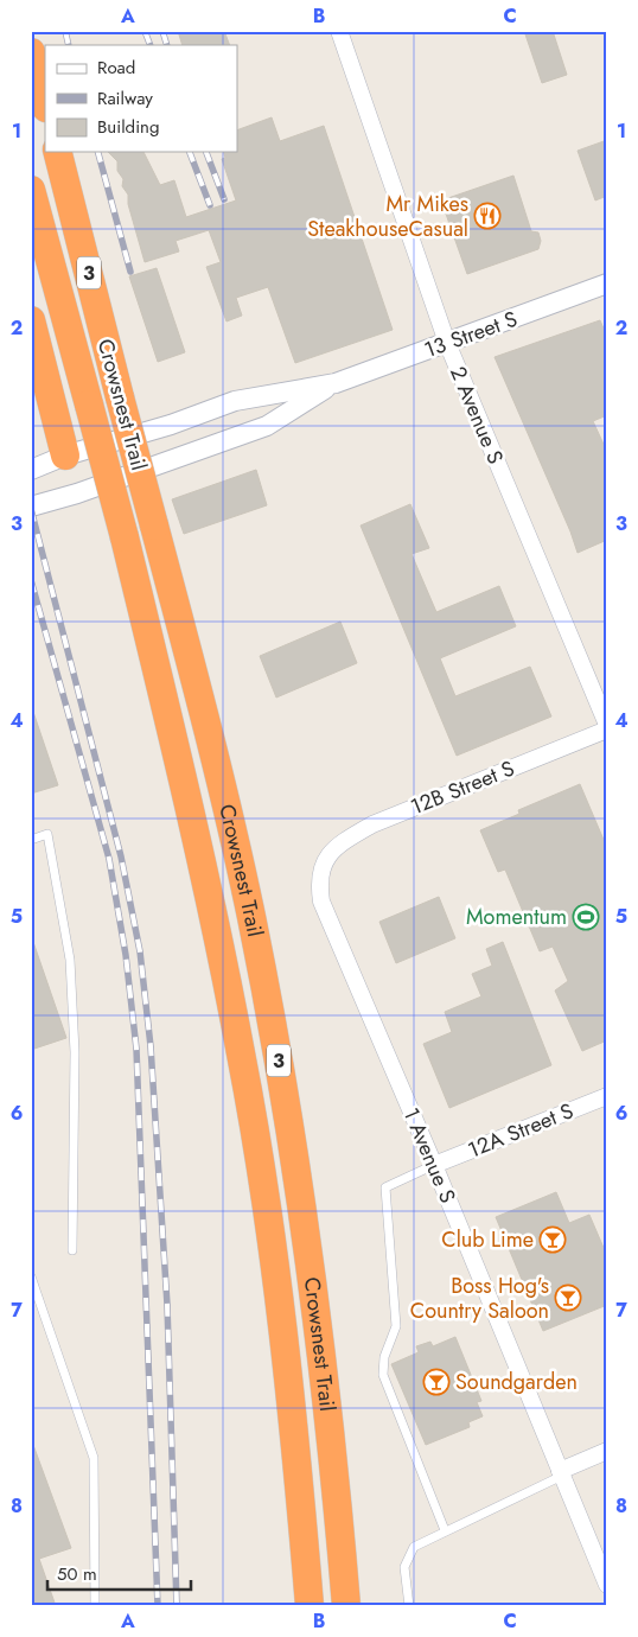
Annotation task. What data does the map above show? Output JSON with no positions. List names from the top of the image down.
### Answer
{
  "streets": {
    "highway": ["3", "Crowsnest Trail"],
    "street": [
      "13 Street S",
      "2 Avenue S",
      "12B Street S",
      "12A Street S",
      "1 Avenue S"
    ]
  },
  "crossings": [
    ["13 Street S", "2 Avenue S"],
    ["12B Street S", "1 Avenue S"],
    ["12A Street S", "1 Avenue S"]
  ],
  "places": {
    "restaurant": ["Mr Mikes SteakhouseCasual"],
    "sports": ["Momentum"],
    "bar": ["Club Lime", "Boss Hog's Country Saloon", "Soundgarden"]
  },
  "legend": ["Road", "Railway", "Building"],
  "scale_bar": "50 m",
  "grid": {
    "columns": ["A", "B", "C"],
    "rows": [
      "1",
      "2",
      "3",
      "4",
      "5",
      "6",
      "7",
      "8"
    ]
  }
}
